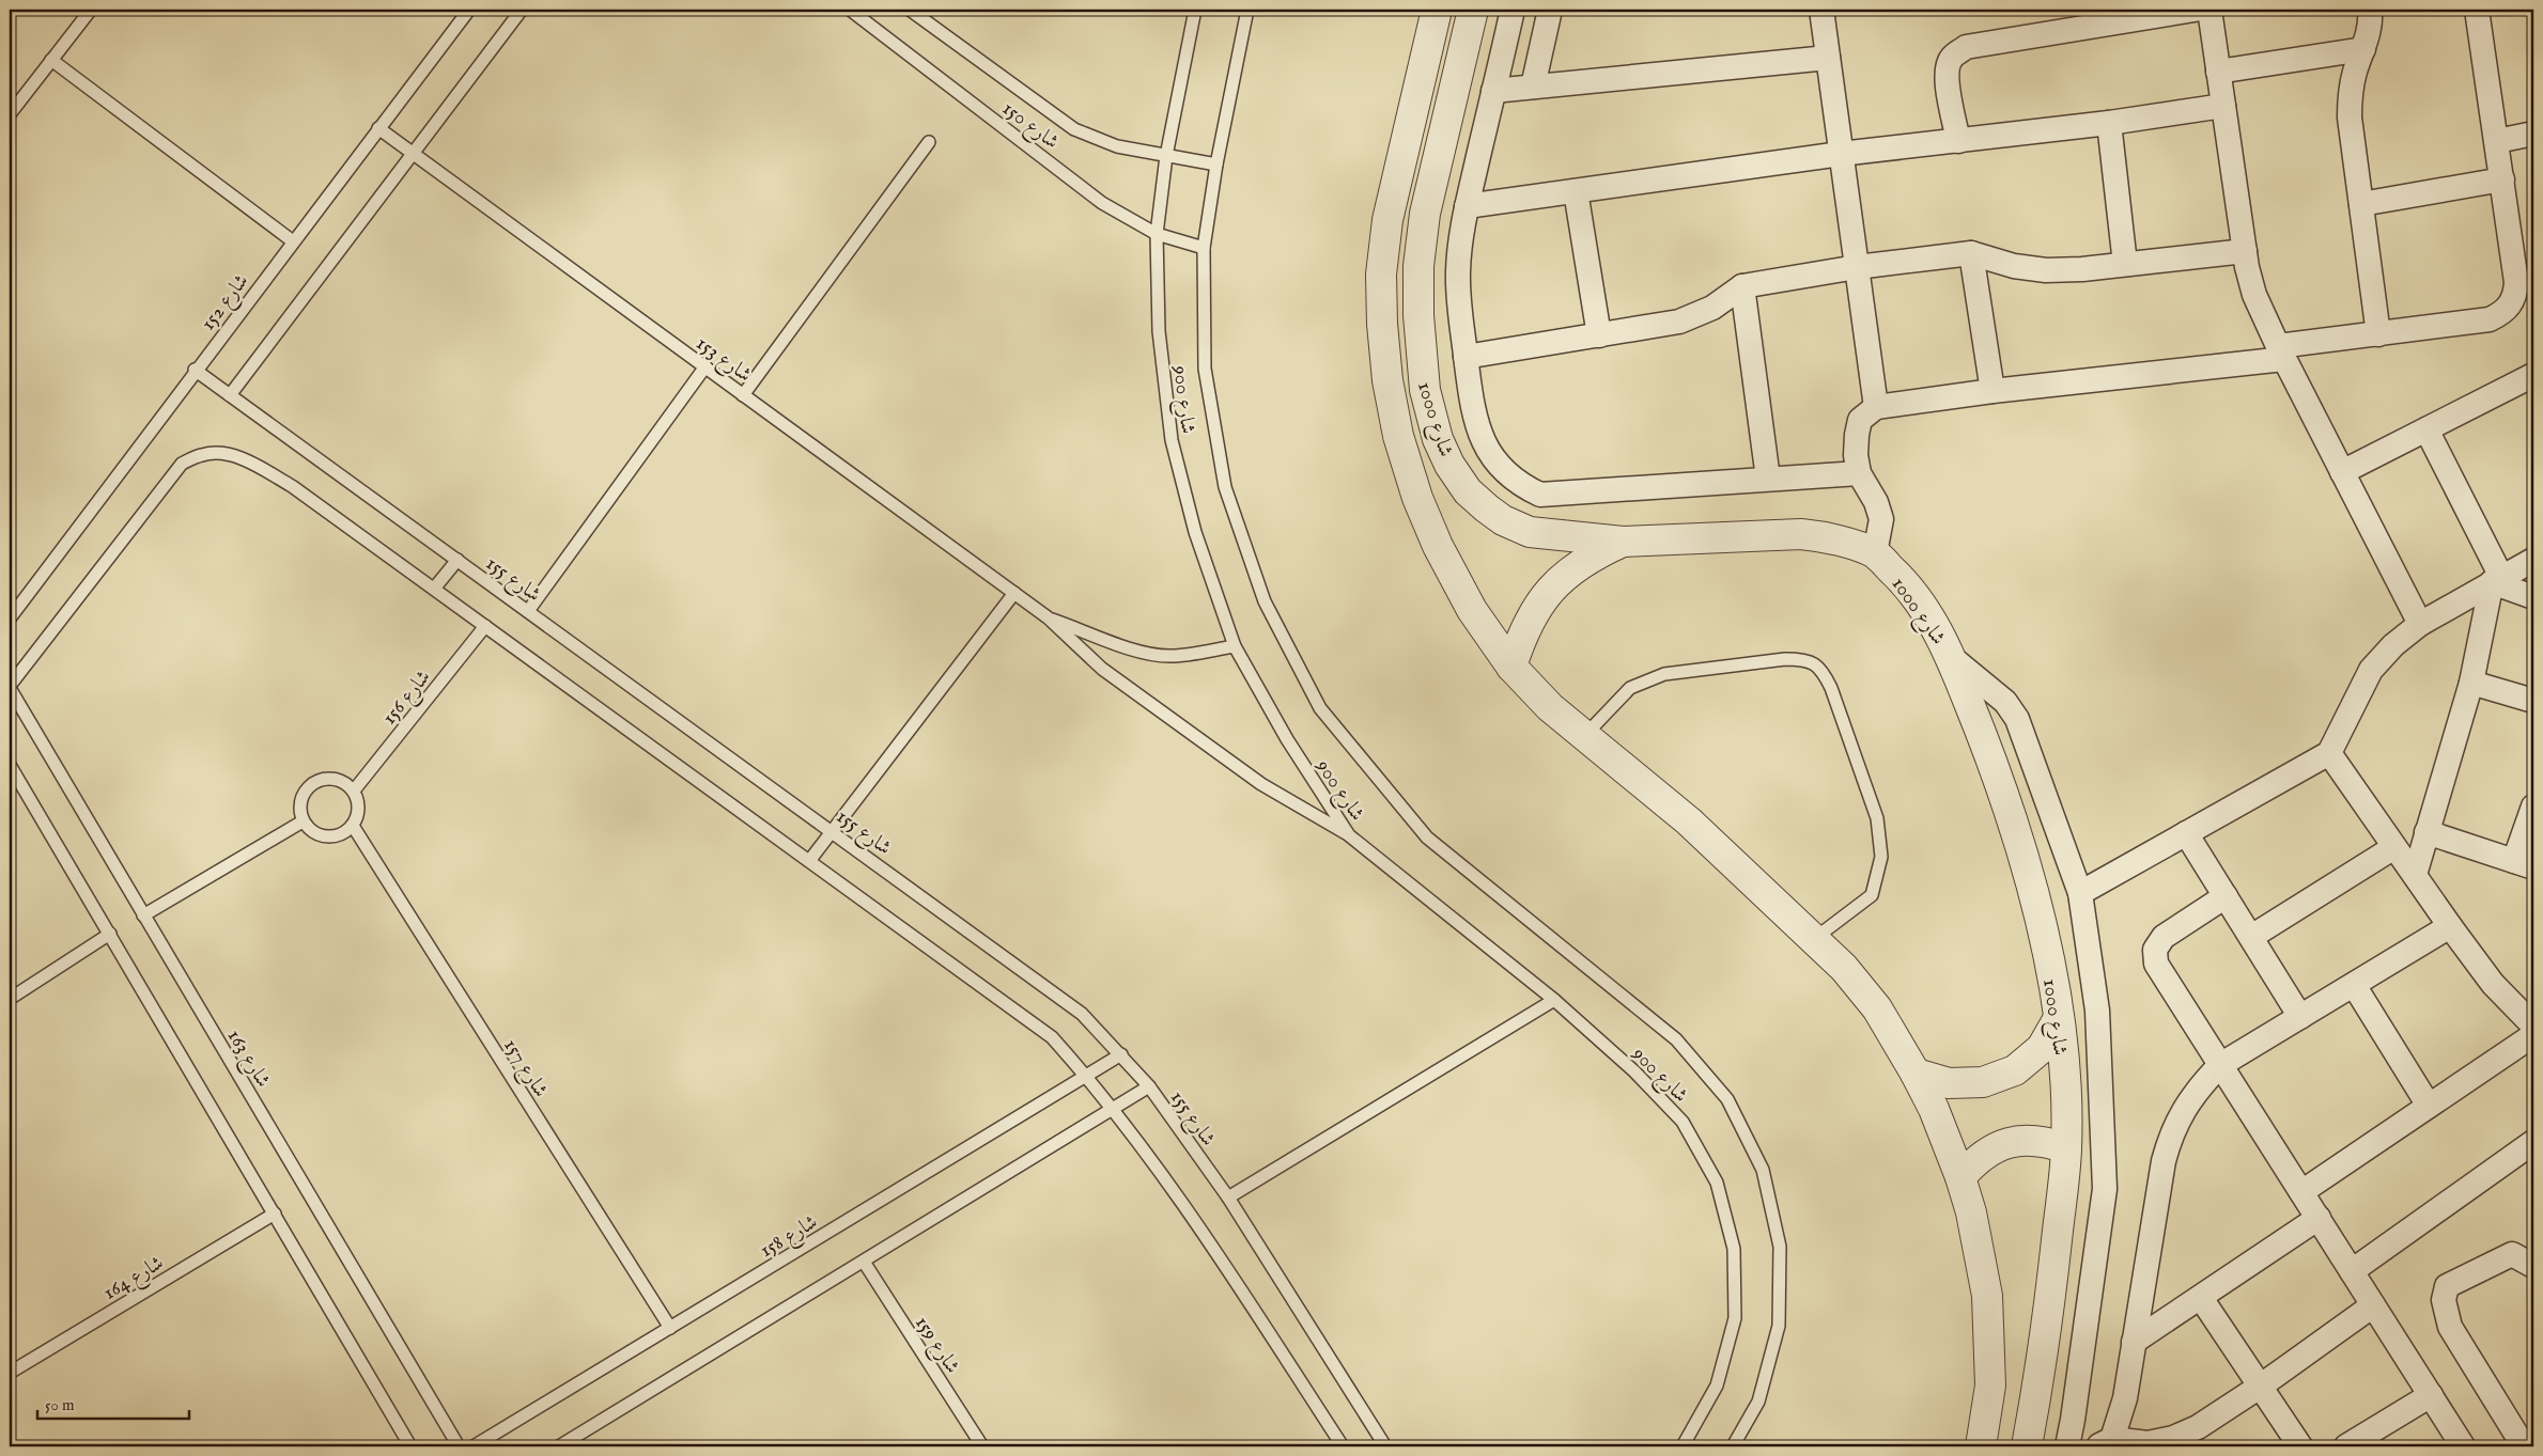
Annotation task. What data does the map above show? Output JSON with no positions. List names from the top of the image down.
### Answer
{
  "streets": {
    "street": ["شارع 1000"],
    "lane": [
      "شارع 150",
      "شارع 152",
      "شارع 153",
      "شارع 900",
      "شارع 155",
      "شارع 156",
      "شارع 163",
      "شارع 157",
      "شارع 158",
      "شارع 164",
      "شارع 159"
    ]
  },
  "crossings": [
    ["شارع 150", "شارع 900"],
    ["شارع 152", "شارع 153"],
    ["شارع 152", "شارع 155"],
    ["شارع 155", "شارع 158"],
    ["شارع 156", "شارع 157"],
    ["شارع 157", "شارع 158"]
  ],
  "scale_bar": "50 m"
}
